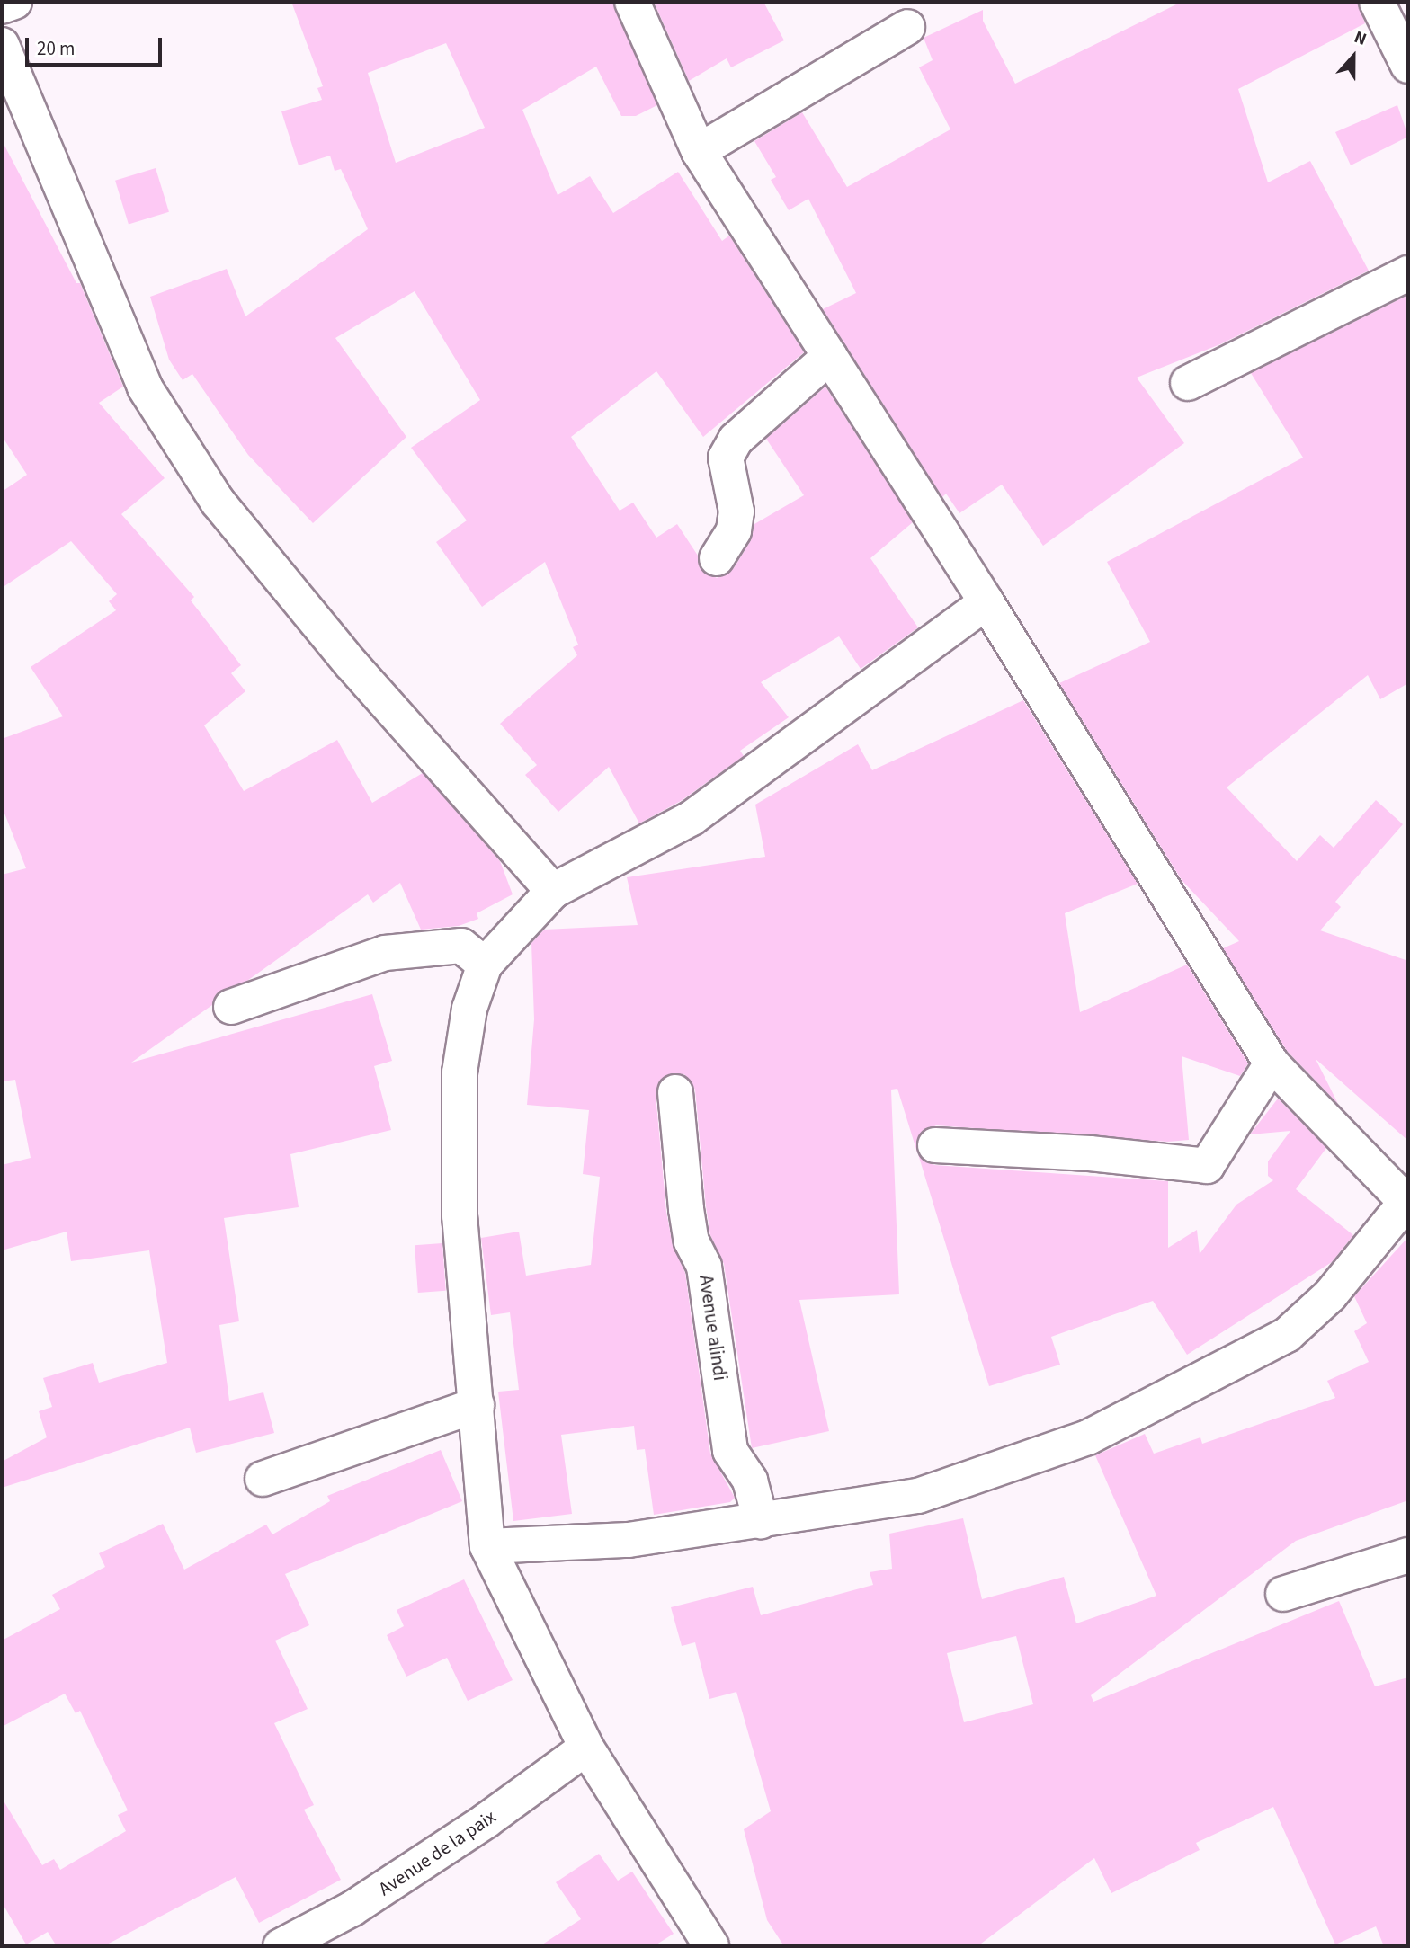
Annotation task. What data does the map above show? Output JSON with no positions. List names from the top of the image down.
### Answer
{
  "streets": {
    "street": ["Avenue alindi", "Avenue de la paix"]
  },
  "scale_bar": "20 m",
  "north": "top"
}
